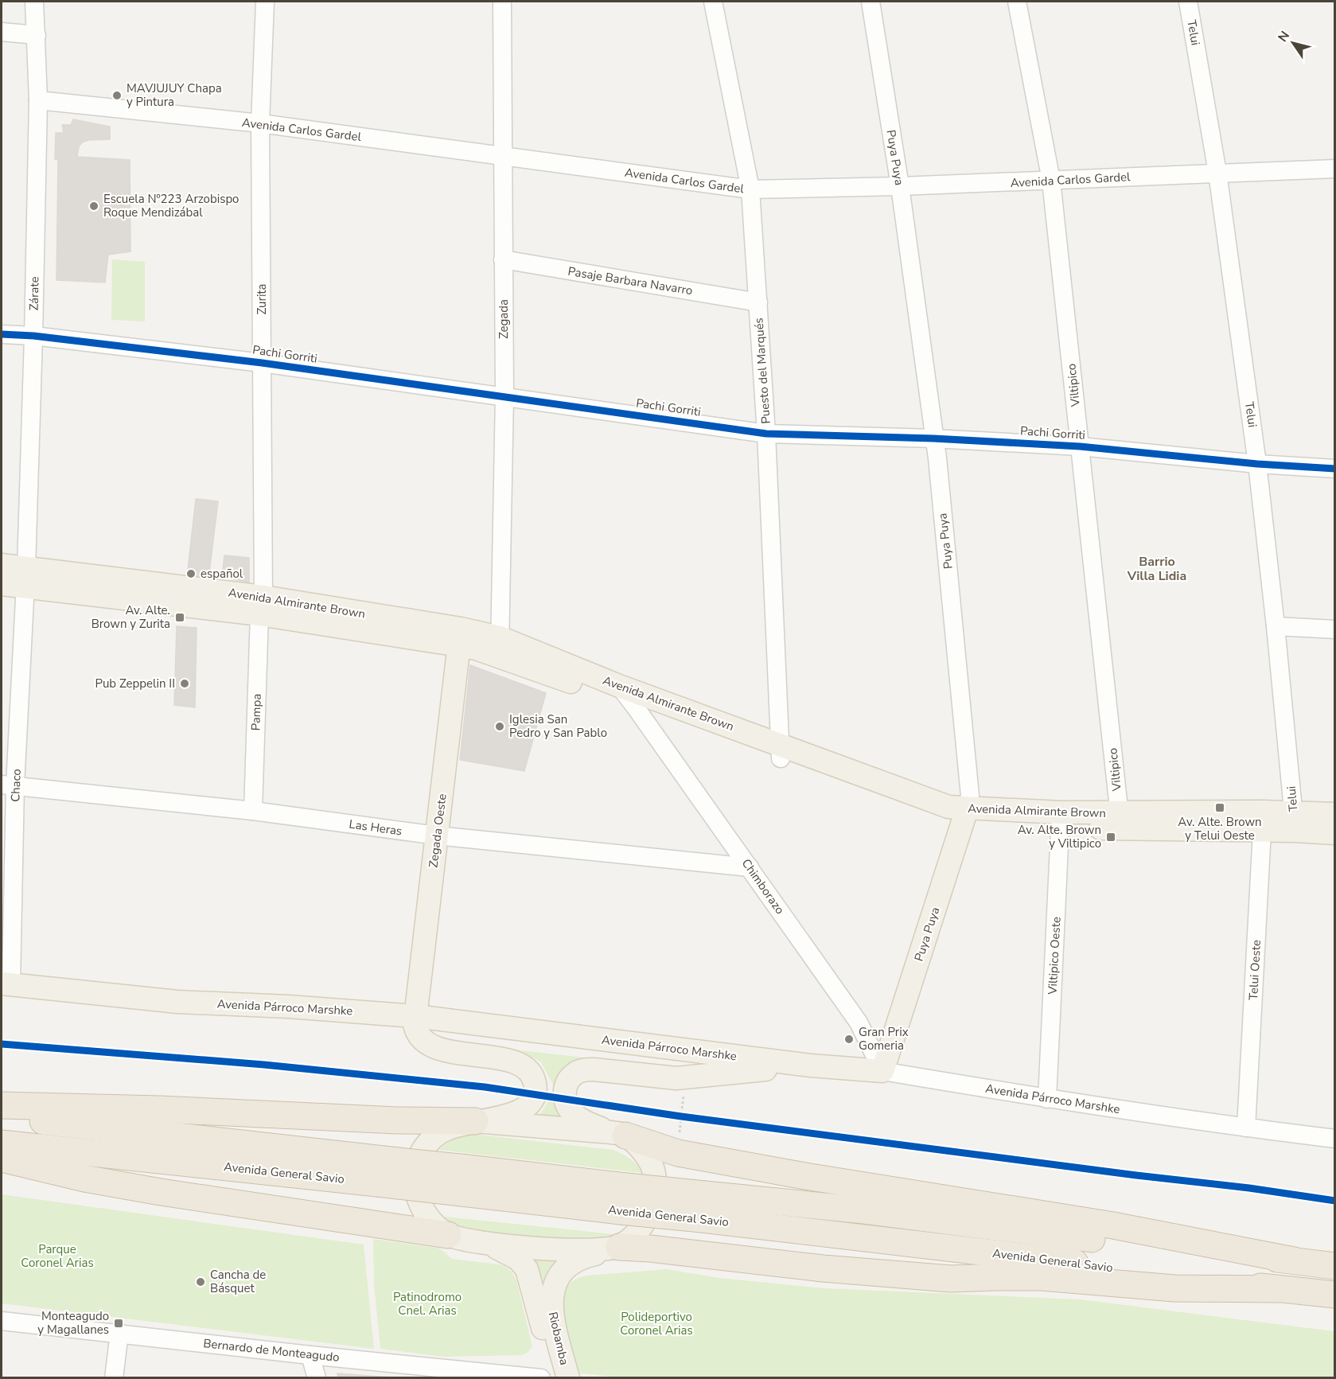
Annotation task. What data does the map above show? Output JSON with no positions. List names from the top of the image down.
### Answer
{
  "streets": {
    "highway": ["Avenida General Savio"],
    "main road": [
      "Puya Puya",
      "Avenida Almirante Brown",
      "Zegada Oeste",
      "Avenida Párroco Marshke",
      "Riobamba"
    ],
    "street": [
      "Telui",
      "Avenida Carlos Gardel",
      "Pasaje Barbara Navarro",
      "Zárate",
      "Zurita",
      "Zegada",
      "Pachi Gorriti",
      "Puesto del Marqués",
      "Viltipico",
      "Pampa",
      "Chaco",
      "Las Heras",
      "Chimborazo",
      "Viltipico Oeste",
      "Telui Oeste",
      "Bernardo de Monteagudo"
    ]
  },
  "crossings": [
    ["Telui", "Avenida Carlos Gardel"],
    ["Telui", "Pachi Gorriti"],
    ["Telui", "Avenida Almirante Brown"],
    ["Avenida Carlos Gardel", "Puya Puya"],
    ["Avenida Carlos Gardel", "Zárate"],
    ["Avenida Carlos Gardel", "Zurita"],
    ["Avenida Carlos Gardel", "Zegada"],
    ["Avenida Carlos Gardel", "Puesto del Marqués"],
    ["Avenida Carlos Gardel", "Viltipico"],
    ["Puya Puya", "Pachi Gorriti"],
    ["Puya Puya", "Avenida Almirante Brown"],
    ["Puya Puya", "Chimborazo"],
    ["Puya Puya", "Avenida Párroco Marshke"],
    ["Pasaje Barbara Navarro", "Zegada"],
    ["Pasaje Barbara Navarro", "Puesto del Marqués"],
    ["Zárate", "Pachi Gorriti"],
    ["Zárate", "Avenida Almirante Brown"],
    ["Zárate", "Chaco"],
    ["Zurita", "Pachi Gorriti"],
    ["Zurita", "Avenida Almirante Brown"],
    ["Zurita", "Pampa"],
    ["Zegada", "Pachi Gorriti"],
    ["Zegada", "Avenida Almirante Brown"],
    ["Pachi Gorriti", "Puesto del Marqués"],
    ["Pachi Gorriti", "Viltipico"],
    ["Puesto del Marqués", "Avenida Almirante Brown"],
    ["Viltipico", "Avenida Almirante Brown"],
    ["Avenida Almirante Brown", "Pampa"],
    ["Avenida Almirante Brown", "Chaco"],
    ["Avenida Almirante Brown", "Zegada Oeste"],
    ["Avenida Almirante Brown", "Chimborazo"],
    ["Avenida Almirante Brown", "Viltipico Oeste"],
    ["Avenida Almirante Brown", "Telui Oeste"],
    ["Pampa", "Las Heras"],
    ["Chaco", "Las Heras"],
    ["Chaco", "Avenida Párroco Marshke"],
    ["Las Heras", "Zegada Oeste"],
    ["Las Heras", "Chimborazo"],
    ["Zegada Oeste", "Avenida Párroco Marshke"],
    ["Chimborazo", "Avenida Párroco Marshke"],
    ["Viltipico Oeste", "Avenida Párroco Marshke"],
    ["Telui Oeste", "Avenida Párroco Marshke"]
  ],
  "districts": ["Barrio Villa Lidia"],
  "parks": ["Parque Coronel Arias", "Patinodromo Cnel. Arias", "Polideportivo Coronel Arias"],
  "places": {
    "other": [
      "MAVJUJUY Chapa y Pintura",
      "Escuela Nº223 Arzobispo Roque Mendizábal",
      "español",
      "Pub Zeppelin II",
      "Iglesia San Pedro y San Pablo",
      "Gran Prix Gomeria",
      "Cancha de Básquet"
    ],
    "transit": [
      "Av. Alte. Brown y Zurita",
      "Av. Alte. Brown y Telui Oeste",
      "Av. Alte. Brown y Viltipico",
      "Monteagudo y Magallanes"
    ]
  },
  "north": "top left"
}
